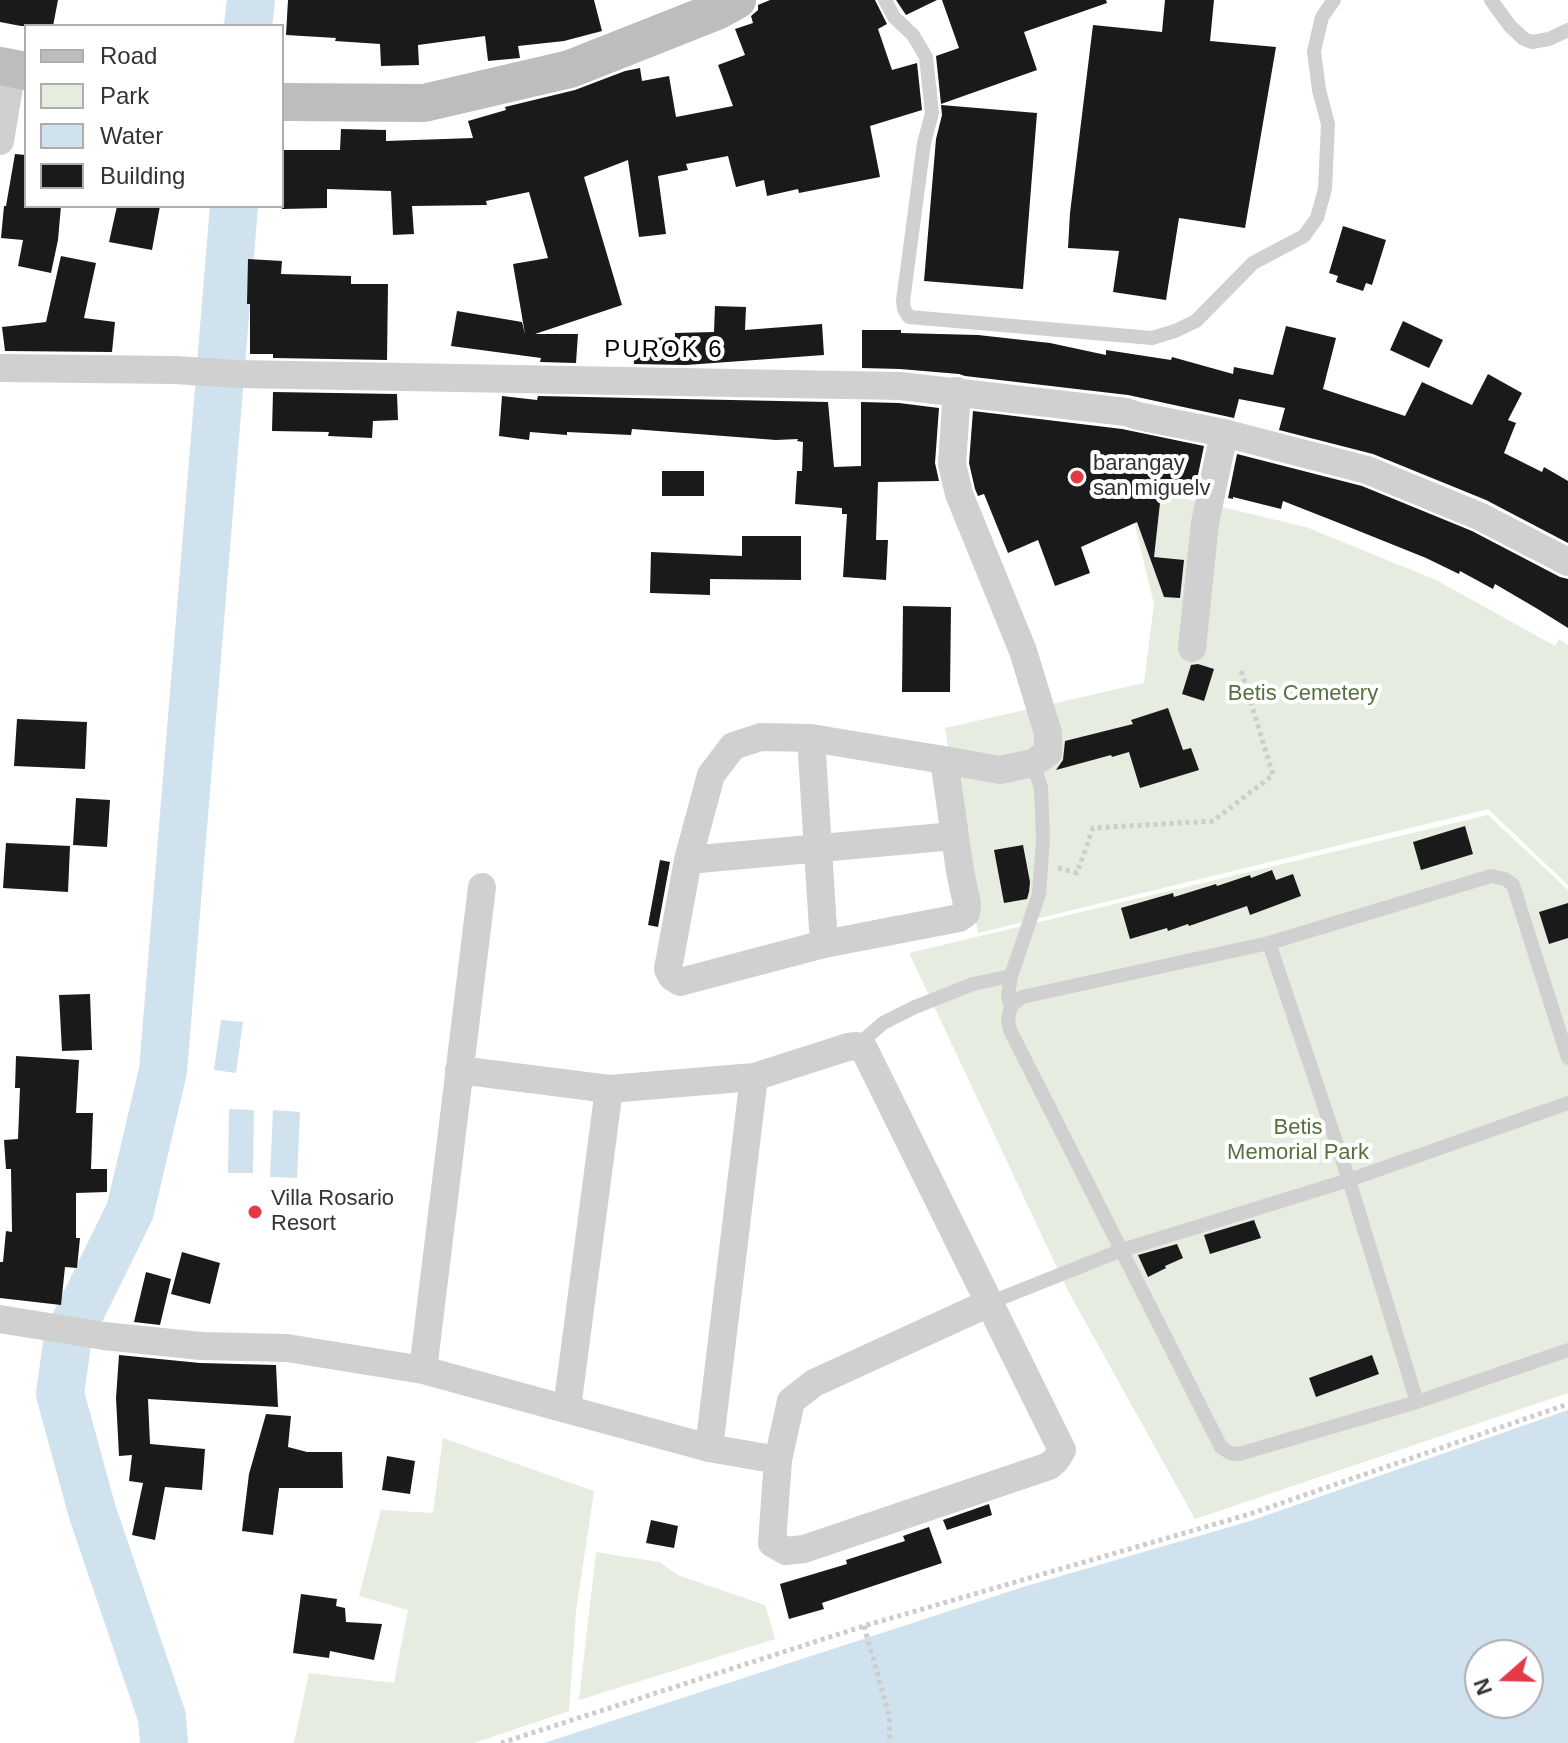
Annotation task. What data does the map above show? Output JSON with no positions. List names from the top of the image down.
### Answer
{
  "districts": ["PUROK 6"],
  "parks": ["Betis Cemetery", "Betis Memorial Park"],
  "places": ["barangay san miguelv", "Villa Rosario Resort"],
  "legend": [
    "Road",
    "Park",
    "Water",
    "Building"
  ],
  "north": "left"
}
